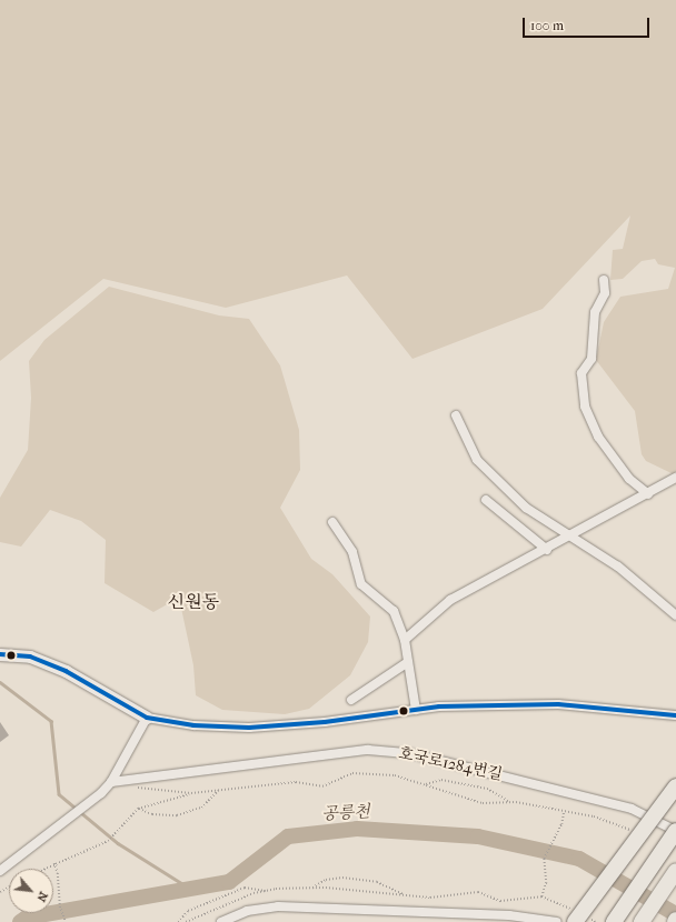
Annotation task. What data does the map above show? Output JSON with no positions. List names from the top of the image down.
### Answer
{
  "streets": {
    "street": ["호국로1284번길"]
  },
  "districts": ["신원동"],
  "water": ["공릉천"],
  "scale_bar": "100 m",
  "north": "bottom right"
}
